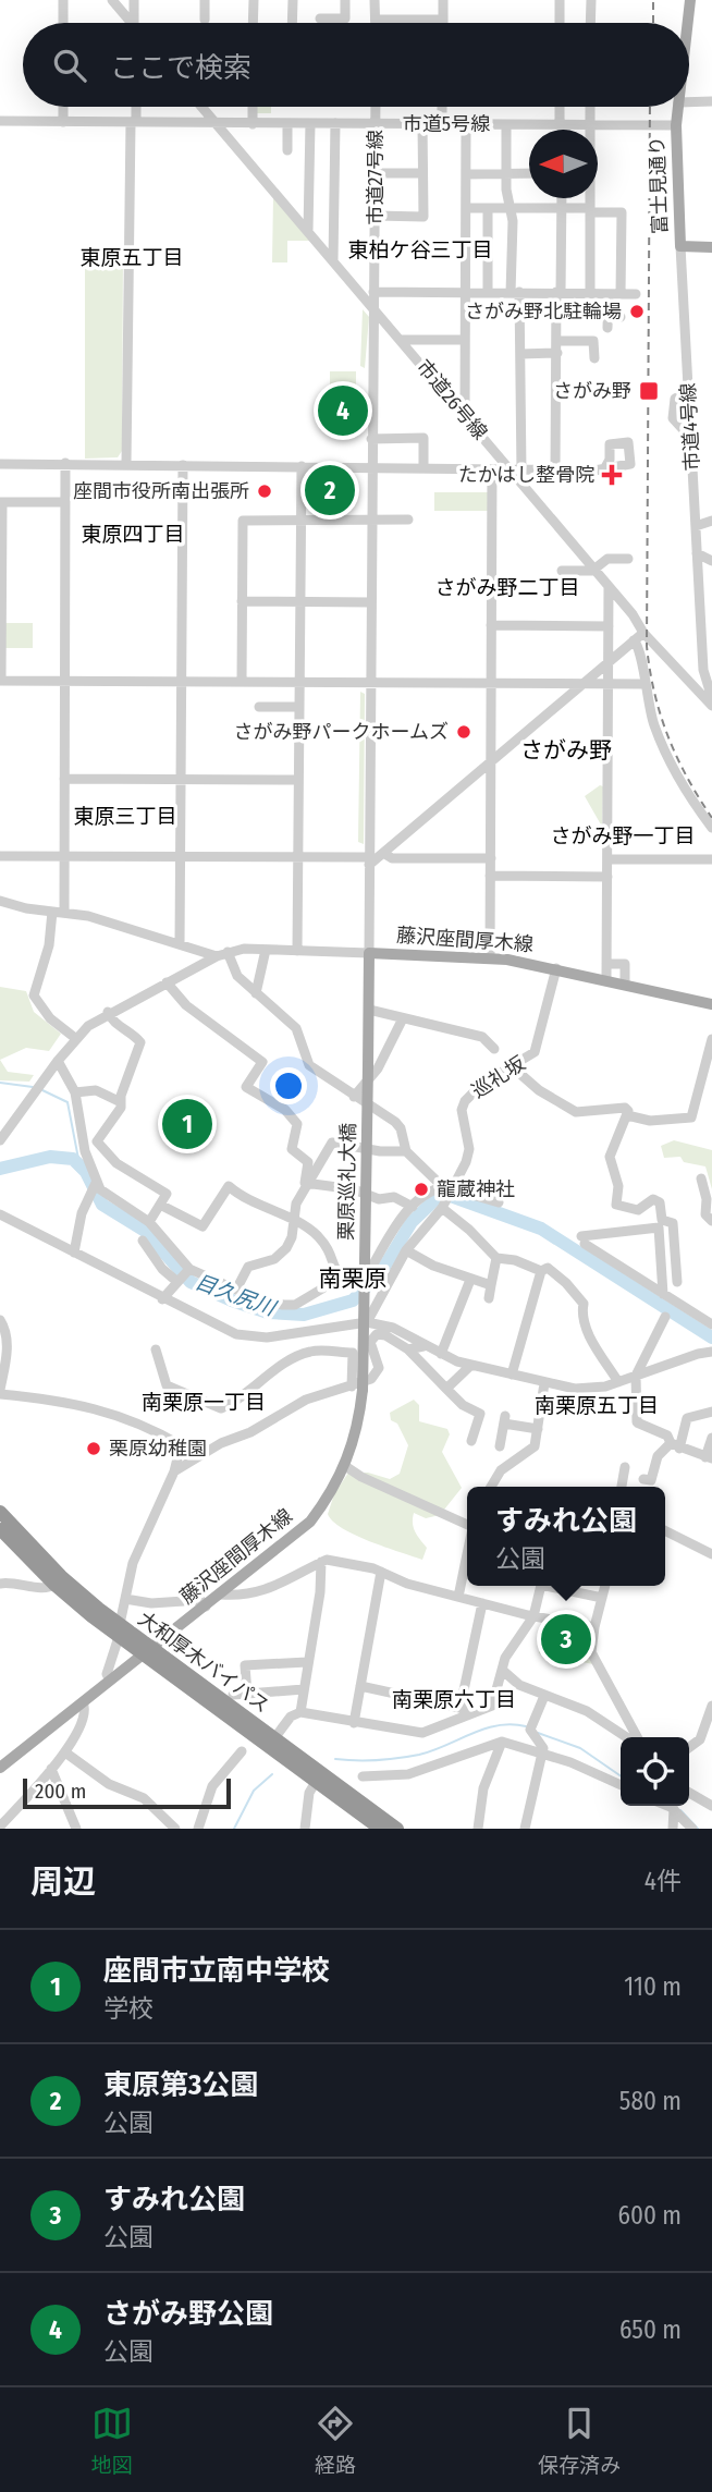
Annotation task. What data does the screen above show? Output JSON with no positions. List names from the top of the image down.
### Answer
{
  "streets": {
    "highway": ["大和厚木バイパス"],
    "main road": ["富士見通り", "藤沢座間厚木線", "栗原巡礼大橋"],
    "street": [
      "市道5号線",
      "市道27号線",
      "市道26号線",
      "市道4号線",
      "巡礼坂"
    ]
  },
  "crossings": [
    ["市道5号線", "市道27号線"],
    ["市道5号線", "富士見通り"],
    ["市道5号線", "市道26号線"],
    ["市道27号線", "市道26号線"],
    ["市道27号線", "藤沢座間厚木線"],
    ["富士見通り", "市道4号線"],
    ["藤沢座間厚木線", "巡礼坂"],
    ["藤沢座間厚木線", "栗原巡礼大橋"],
    ["藤沢座間厚木線", "大和厚木バイパス"]
  ],
  "districts": [
    "東柏ケ谷三丁目",
    "東原五丁目",
    "東原四丁目",
    "さがみ野二丁目",
    "さがみ野",
    "東原三丁目",
    "さがみ野一丁目",
    "南栗原",
    "南栗原一丁目",
    "南栗原五丁目",
    "南栗原六丁目"
  ],
  "water": ["目久尻川"],
  "places": {
    "other": [
      "さがみ野北駐輪場",
      "座間市役所南出張所",
      "さがみ野パークホームズ",
      "龍蔵神社",
      "栗原幼稚園"
    ],
    "transit": ["さがみ野"],
    "health": ["たかはし整骨院"]
  },
  "scale_bar": "200 m",
  "north": "left",
  "page": {
    "search": "ここで検索",
    "pins": [
      "4",
      "2",
      "1",
      "3"
    ],
    "popup": ["すみれ公園", "公園"],
    "scale": "200 m",
    "heading": ["周辺", "4件"],
    "list": [
      {
        "mark": "1",
        "name": "座間市立南中学校",
        "note": "学校",
        "value": "110 m"
      },
      {
        "mark": "2",
        "name": "東原第3公園",
        "note": "公園",
        "value": "580 m"
      },
      {
        "mark": "3",
        "name": "すみれ公園",
        "note": "公園",
        "value": "600 m"
      },
      {
        "mark": "4",
        "name": "さがみ野公園",
        "note": "公園",
        "value": "650 m"
      }
    ],
    "nav": ["地図", "経路", "保存済み"]
  }
}
